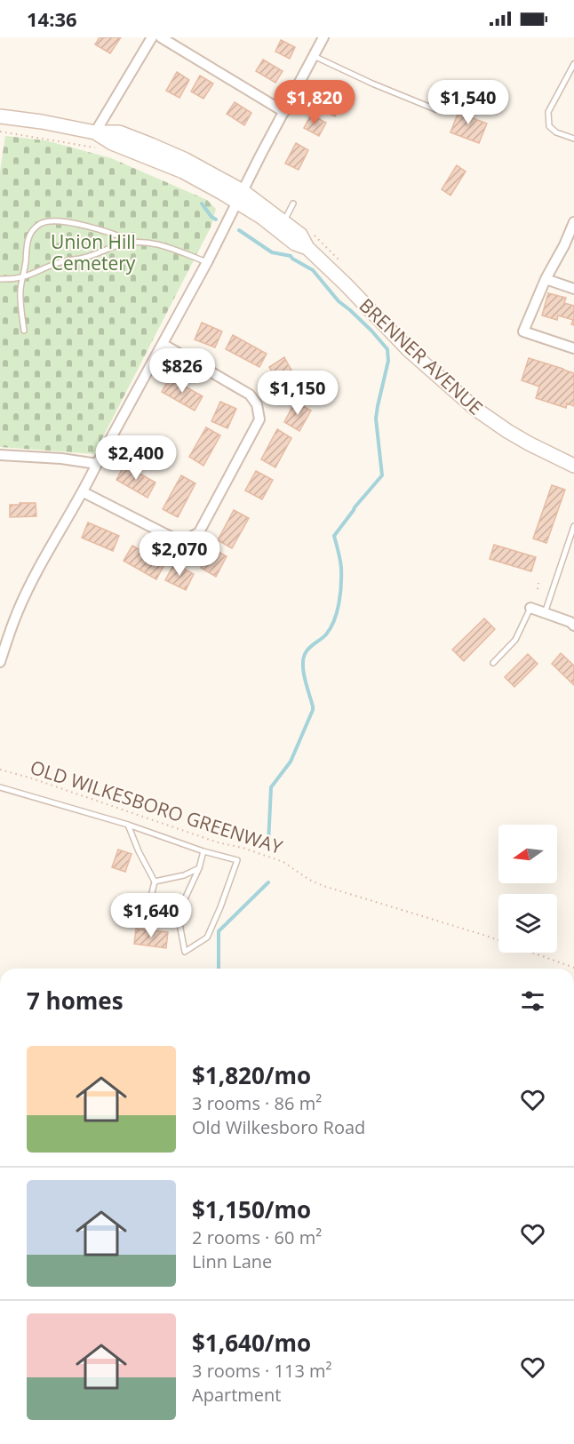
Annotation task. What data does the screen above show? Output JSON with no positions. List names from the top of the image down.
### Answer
{
  "streets": {
    "street": ["BRENNER AVENUE"],
    "path": ["OLD WILKESBORO GREENWAY"]
  },
  "parks": ["Union Hill Cemetery"],
  "north": "left",
  "page": {
    "status": "14:36",
    "price": [
      "$1,820",
      "$1,540",
      "$826",
      "$1,150",
      "$2,400",
      "$2,070",
      "$1,640"
    ],
    "heading": "7 homes",
    "list": [
      {
        "name": "$1,820/mo",
        "note": "3 rooms · 86 m² · Old Wilkesboro Road"
      },
      {
        "name": "$1,150/mo",
        "note": "2 rooms · 60 m² · Linn Lane"
      },
      {
        "name": "$1,640/mo",
        "note": "3 rooms · 113 m² · Apartment"
      }
    ]
  }
}
